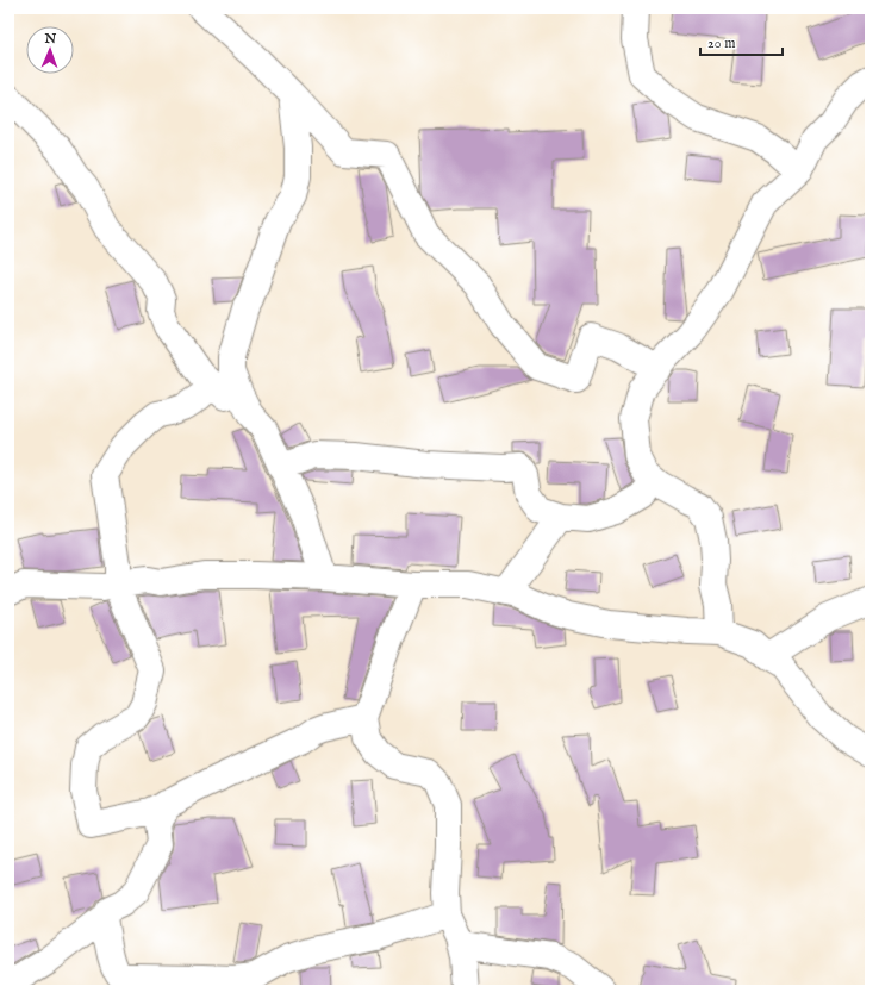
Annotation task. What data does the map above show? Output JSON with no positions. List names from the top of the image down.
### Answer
{
  "scale_bar": "20 m",
  "north": "top"
}
